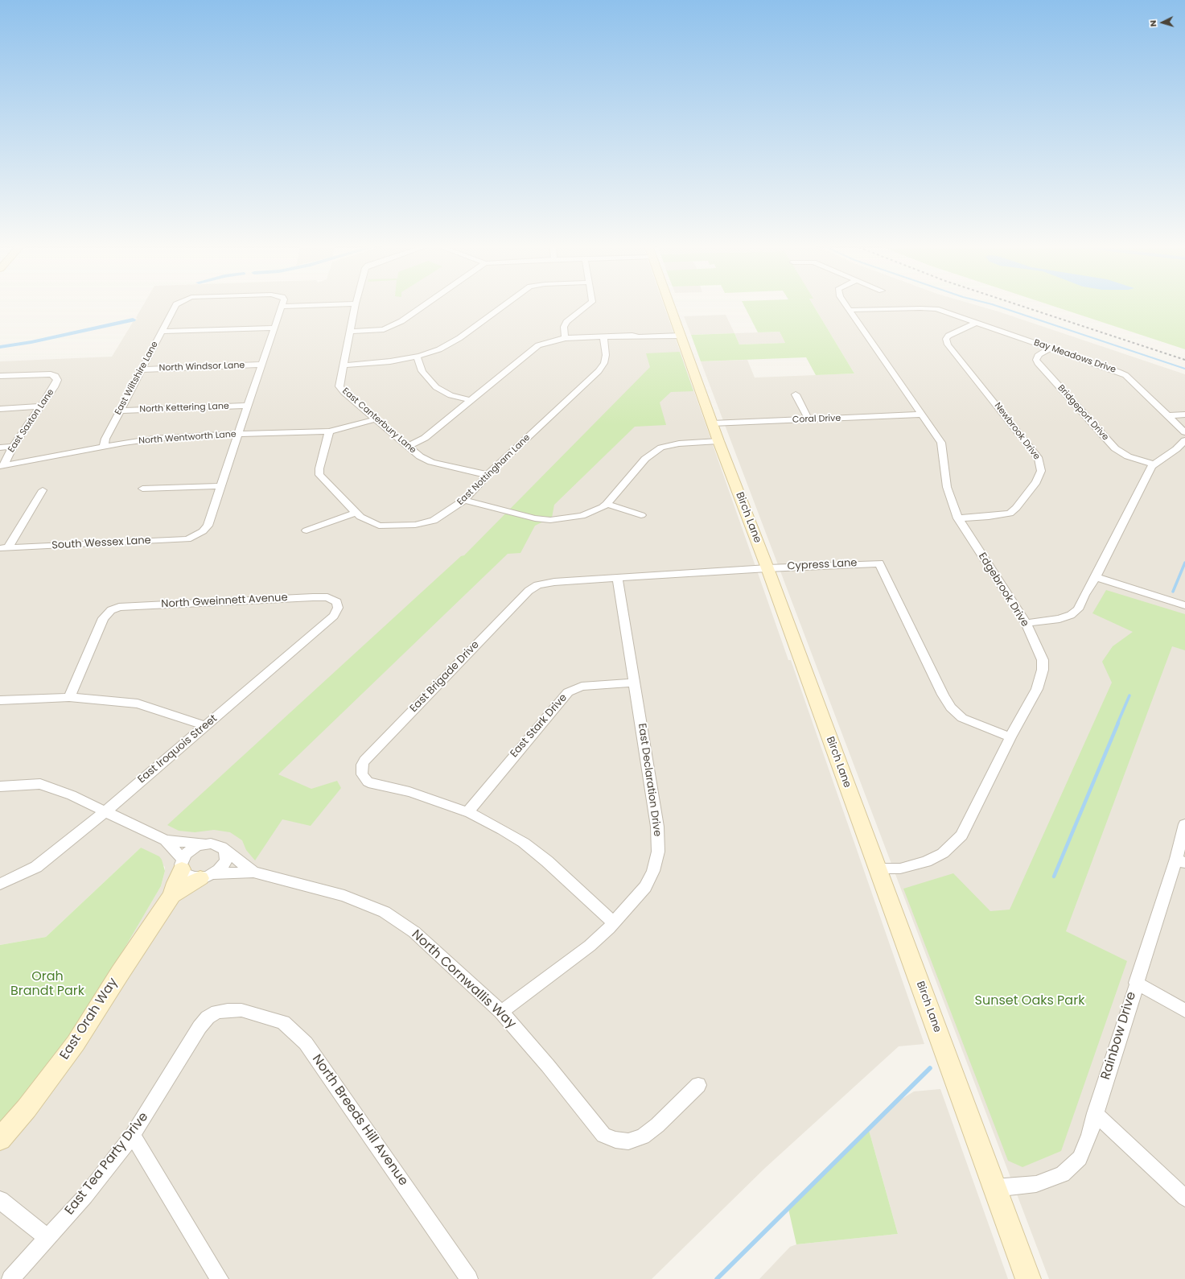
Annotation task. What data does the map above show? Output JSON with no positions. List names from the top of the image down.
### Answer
{
  "streets": {
    "street": [
      "Bay Meadows Drive",
      "North Windsor Lane",
      "East Wiltshire Lane",
      "North Kettering Lane",
      "Bridgeport Drive",
      "Coral Drive",
      "East Saxton Lane",
      "East Canterbury Lane",
      "Newbrook Drive",
      "North Wentworth Lane",
      "East Nottingham Lane",
      "Birch Lane",
      "South Wessex Lane",
      "Cypress Lane",
      "Edgebrook Drive",
      "North Gweinnett Avenue",
      "East Brigade Drive",
      "East Stark Drive",
      "East Iroquois Street",
      "East Declaration Drive",
      "North Cornwallis Way",
      "East Orah Way",
      "Rainbow Drive",
      "North Breeds Hill Avenue",
      "East Tea Party Drive"
    ]
  },
  "crossings": [
    ["Bay Meadows Drive", "Bridgeport Drive"],
    ["Bay Meadows Drive", "Newbrook Drive"],
    ["Bay Meadows Drive", "Edgebrook Drive"],
    ["North Windsor Lane", "East Wiltshire Lane"],
    ["East Wiltshire Lane", "North Kettering Lane"],
    ["East Wiltshire Lane", "North Wentworth Lane"],
    ["Coral Drive", "Birch Lane"],
    ["Coral Drive", "Edgebrook Drive"],
    ["East Saxton Lane", "North Wentworth Lane"],
    ["East Canterbury Lane", "North Wentworth Lane"],
    ["East Canterbury Lane", "East Nottingham Lane"],
    ["Newbrook Drive", "Edgebrook Drive"],
    ["North Wentworth Lane", "East Nottingham Lane"],
    ["Birch Lane", "Cypress Lane"],
    ["Birch Lane", "Edgebrook Drive"],
    ["Birch Lane", "Rainbow Drive"],
    ["Cypress Lane", "Edgebrook Drive"],
    ["Cypress Lane", "East Brigade Drive"],
    ["Cypress Lane", "East Declaration Drive"],
    ["North Gweinnett Avenue", "East Iroquois Street"],
    ["East Brigade Drive", "East Stark Drive"],
    ["East Stark Drive", "East Declaration Drive"],
    ["East Declaration Drive", "North Cornwallis Way"],
    ["North Cornwallis Way", "East Orah Way"],
    ["North Breeds Hill Avenue", "East Tea Party Drive"]
  ],
  "parks": ["Orah Brandt Park", "Sunset Oaks Park"],
  "north": "left"
}
